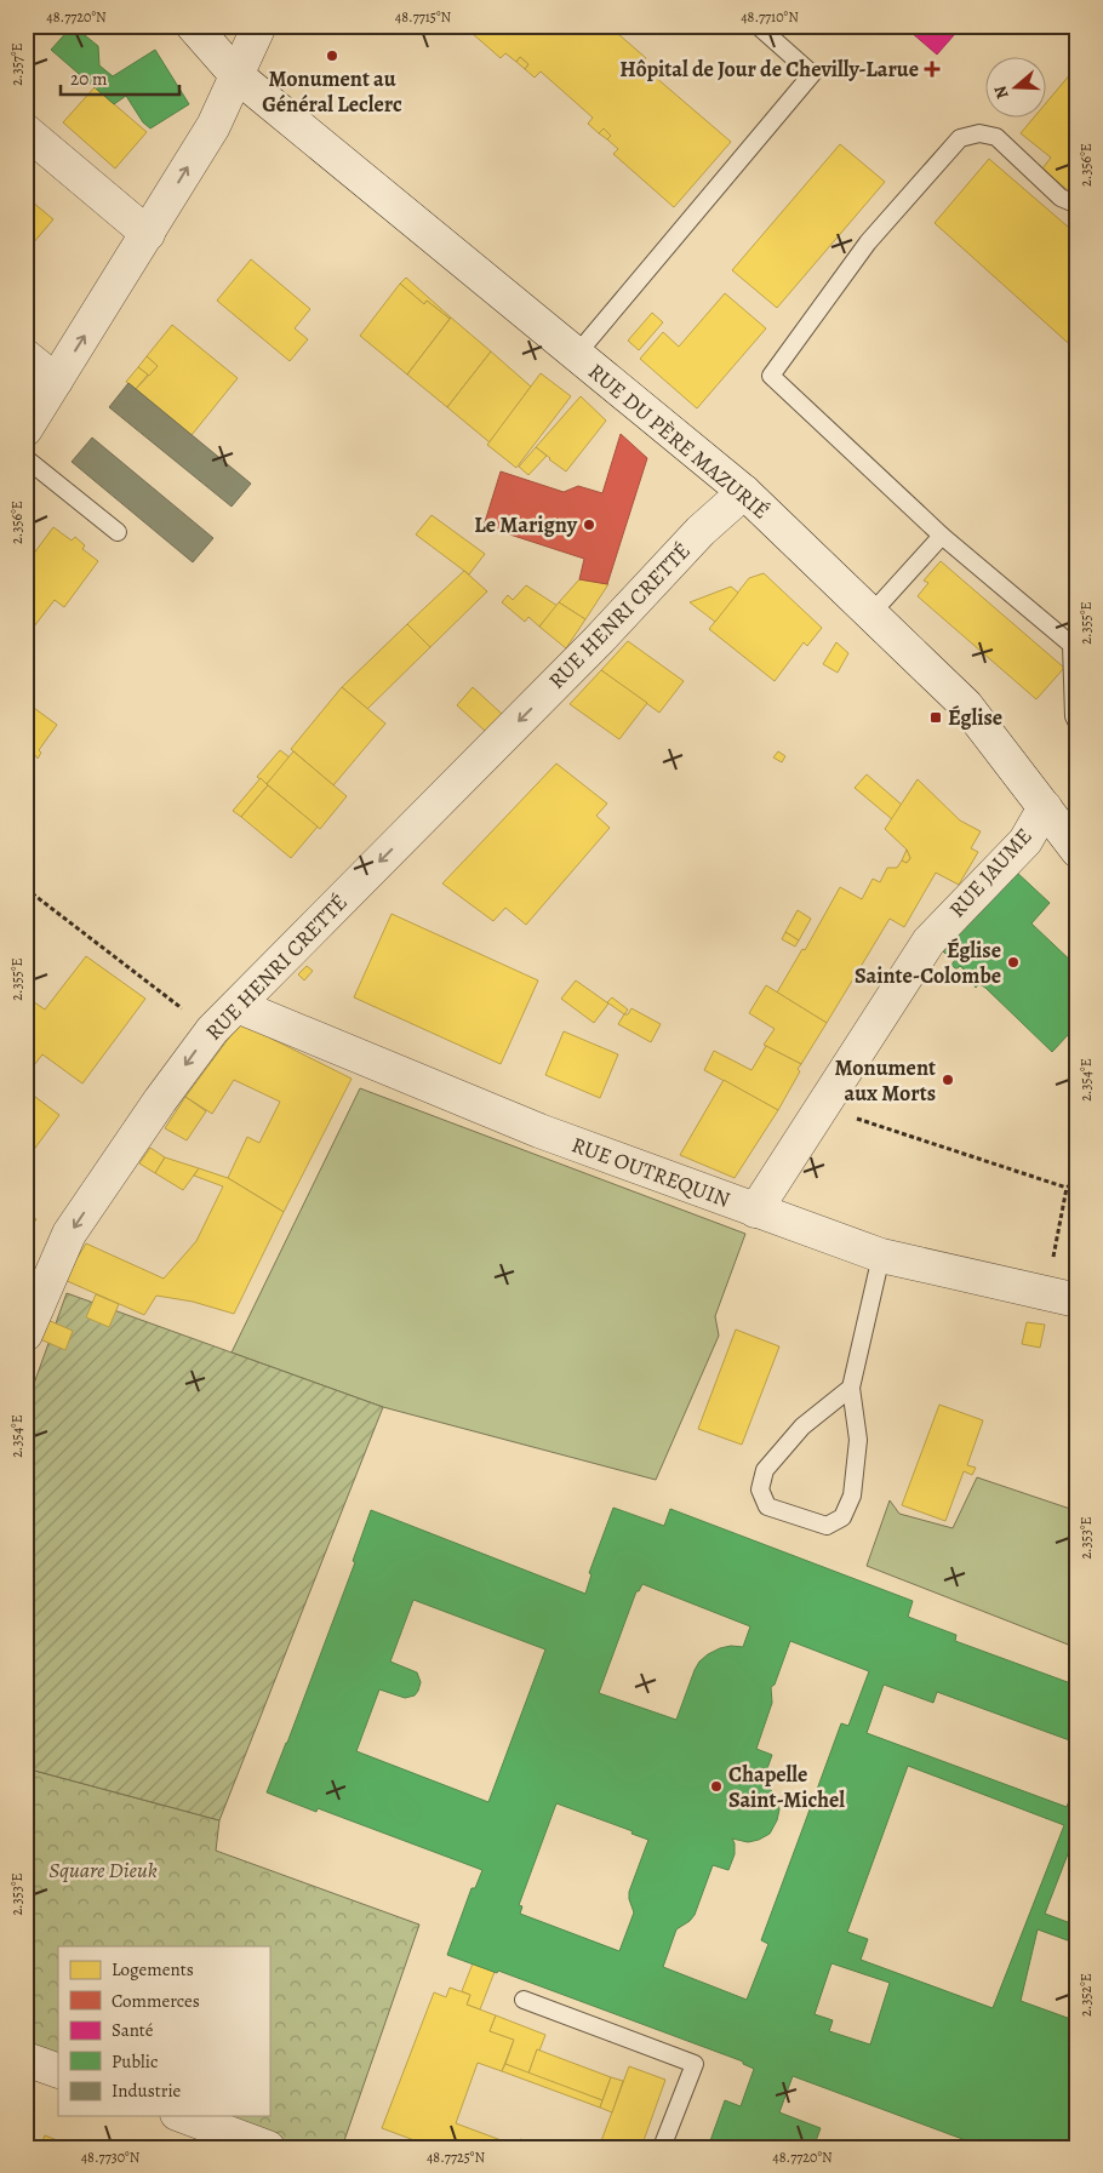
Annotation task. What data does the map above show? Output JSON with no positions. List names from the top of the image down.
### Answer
{
  "streets": {
    "street": [
      "RUE DU PÈRE MAZURIÉ",
      "RUE HENRI CRETTÉ",
      "RUE JAUME",
      "RUE OUTREQUIN"
    ]
  },
  "crossings": [
    ["RUE DU PÈRE MAZURIÉ", "RUE HENRI CRETTÉ"],
    ["RUE DU PÈRE MAZURIÉ", "RUE JAUME"],
    ["RUE HENRI CRETTÉ", "RUE OUTREQUIN"],
    ["RUE JAUME", "RUE OUTREQUIN"]
  ],
  "one_way": ["RUE HENRI CRETTÉ"],
  "parks": ["Square Dieuk"],
  "places": {
    "other": [
      "Monument au Général Leclerc",
      "Le Marigny",
      "Église Sainte-Colombe",
      "Monument aux Morts",
      "Chapelle Saint-Michel"
    ],
    "health": ["Hôpital de Jour de Chevilly-Larue"],
    "transit": ["Église"]
  },
  "legend": [
    "Logements",
    "Commerces",
    "Santé",
    "Public",
    "Industrie"
  ],
  "scale_bar": "20 m",
  "north": "left",
  "coordinates": [
    "48.7720°N",
    "48.7715°N",
    "48.7710°N",
    "2.357°E",
    "2.356°E",
    "2.355°E",
    "2.354°E",
    "2.353°E",
    "2.352°E",
    "48.7730°N",
    "48.7725°N"
  ]
}
